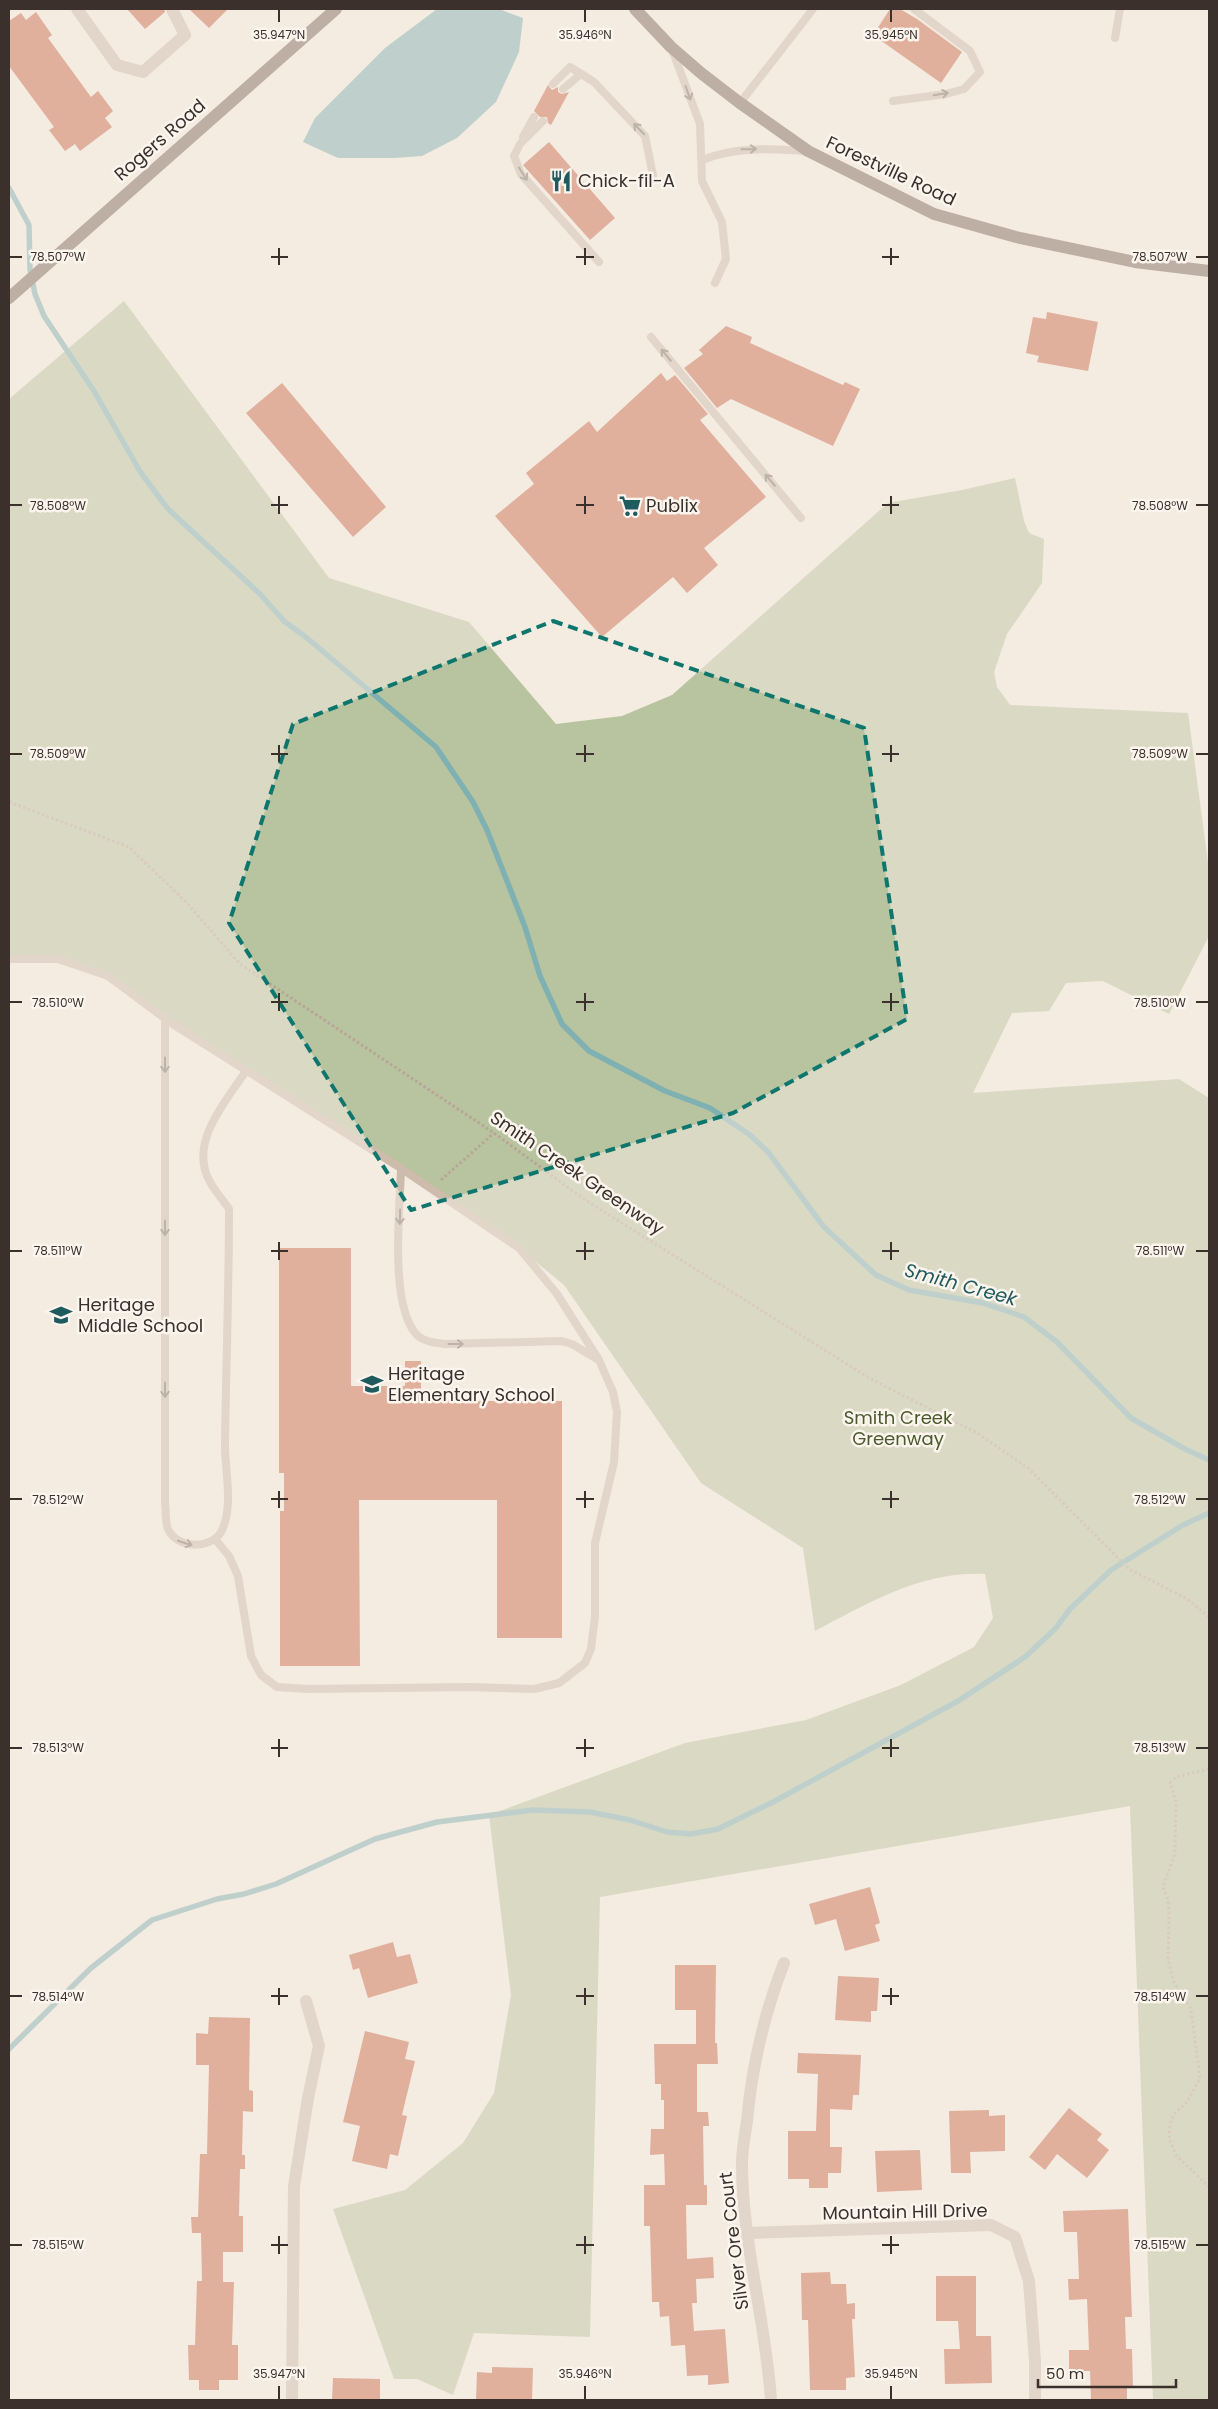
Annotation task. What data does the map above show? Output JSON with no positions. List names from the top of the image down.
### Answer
{
  "streets": {
    "main road": ["Rogers Road", "Forestville Road"],
    "street": ["Mountain Hill Drive", "Silver Ore Court"],
    "path": ["Smith Creek Greenway"]
  },
  "crossings": [
    ["Mountain Hill Drive", "Silver Ore Court"]
  ],
  "water": ["Smith Creek"],
  "parks": ["Smith Creek Greenway"],
  "places": {
    "restaurant": ["Chick-fil-A"],
    "supermarket": ["Publix"],
    "school or university": ["Heritage Middle School", "Heritage Elementary School"]
  },
  "scale_bar": "50 m",
  "coordinates": [
    "35.947°N",
    "35.946°N",
    "35.945°N",
    "78.507°W",
    "78.508°W",
    "78.509°W",
    "78.510°W",
    "78.511°W",
    "78.512°W",
    "78.513°W",
    "78.514°W",
    "78.515°W"
  ]
}
